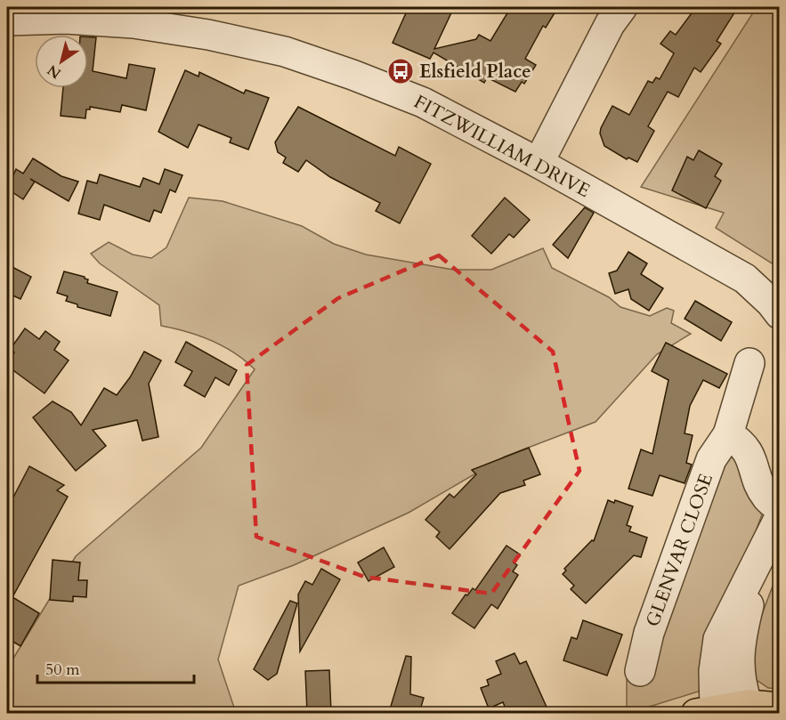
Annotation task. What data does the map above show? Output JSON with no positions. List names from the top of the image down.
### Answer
{
  "streets": {
    "street": ["FITZWILLIAM DRIVE", "GLENVAR CLOSE"]
  },
  "places": {
    "bus stop": ["Elsfield Place"]
  },
  "scale_bar": "50 m",
  "north": "bottom left"
}
